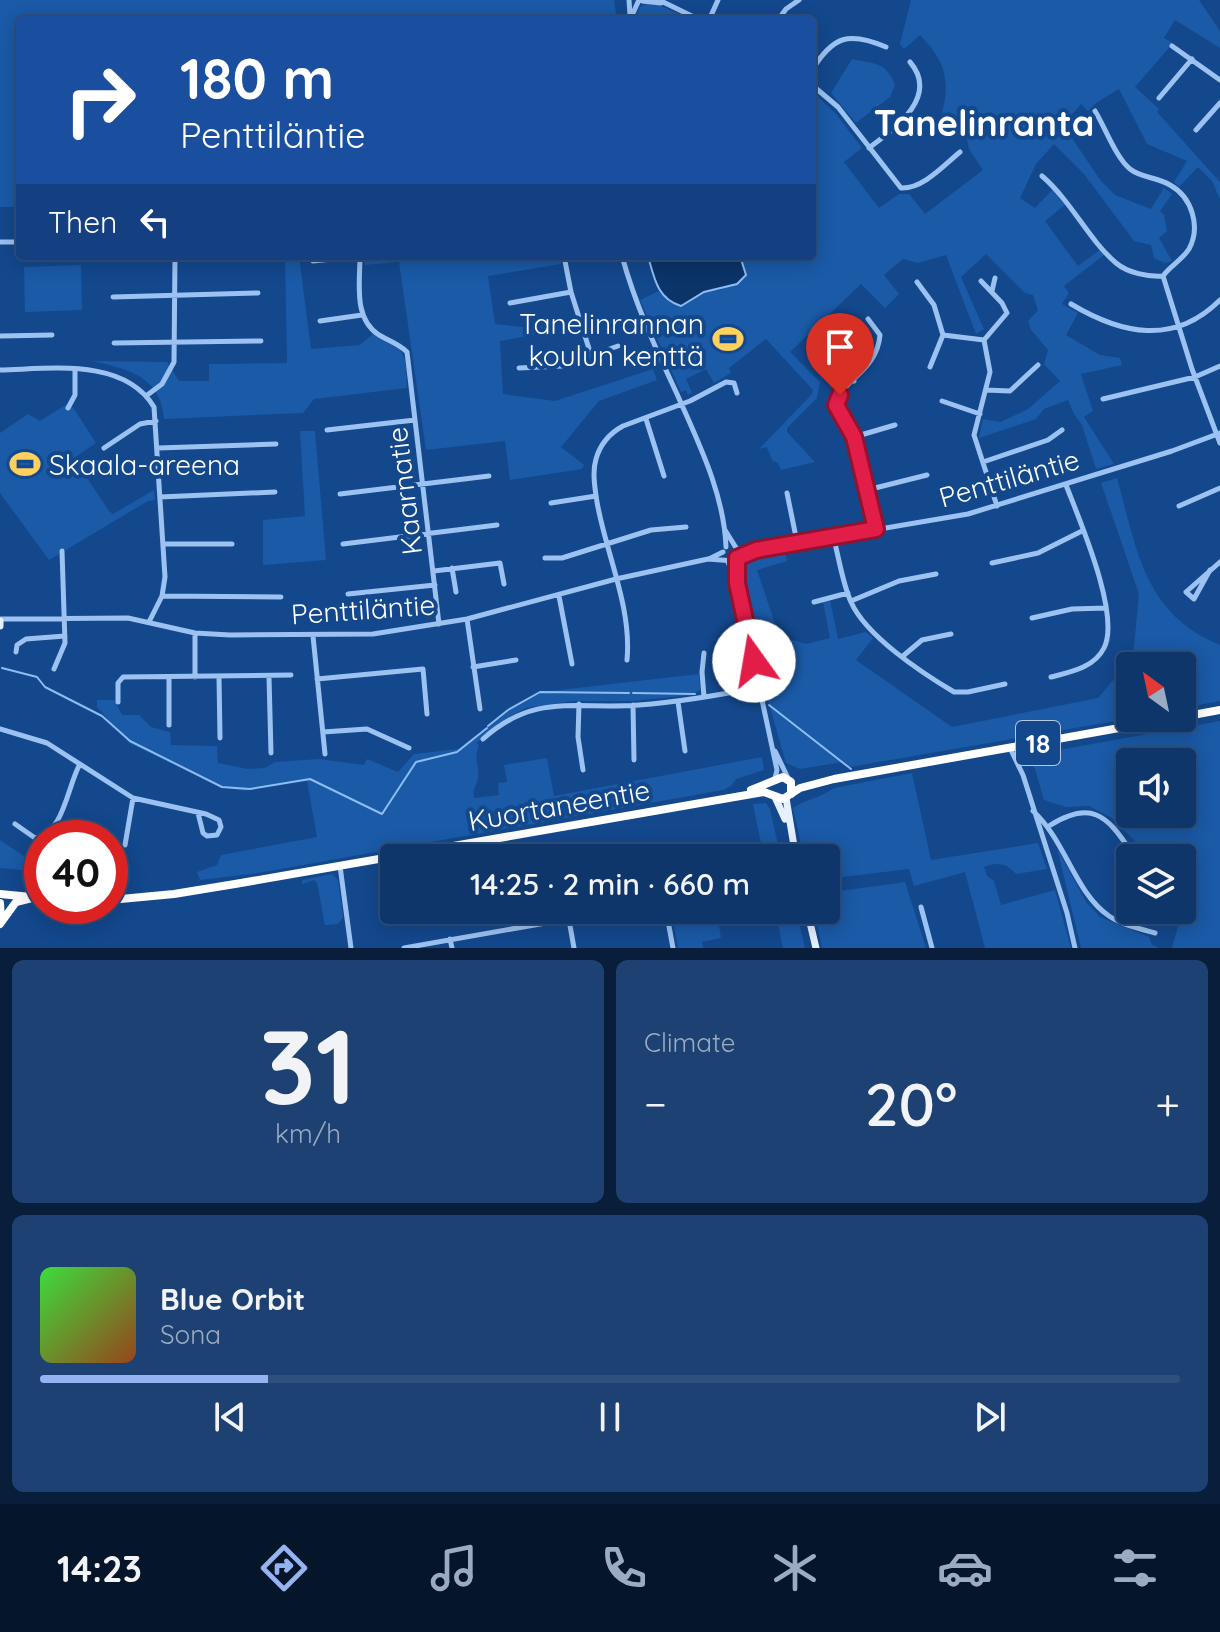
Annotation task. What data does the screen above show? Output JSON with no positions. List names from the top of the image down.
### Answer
{
  "streets": {
    "highway": ["18", "Kuortaneentie"],
    "street": ["Penttiläntie", "Kaarnatie"]
  },
  "crossings": [
    ["Penttiläntie", "Kaarnatie"],
    ["18", "Kuortaneentie"]
  ],
  "districts": ["Tanelinranta"],
  "places": {
    "sports": ["Tanelinrannan koulun kenttä", "Skaala-areena"]
  },
  "north": "top left",
  "page": {
    "turn": ["180 m", "Penttiläntie"],
    "then": "Then",
    "limit": "40",
    "trip": "14:25 · 2 min · 660 m",
    "tile": [
      ["31", "km/h"],
      "Climate"
    ],
    "heat": ["−", "20°", "+"],
    "song": ["Blue Orbit", "Sona"],
    "tabs": "14:23"
  }
}
